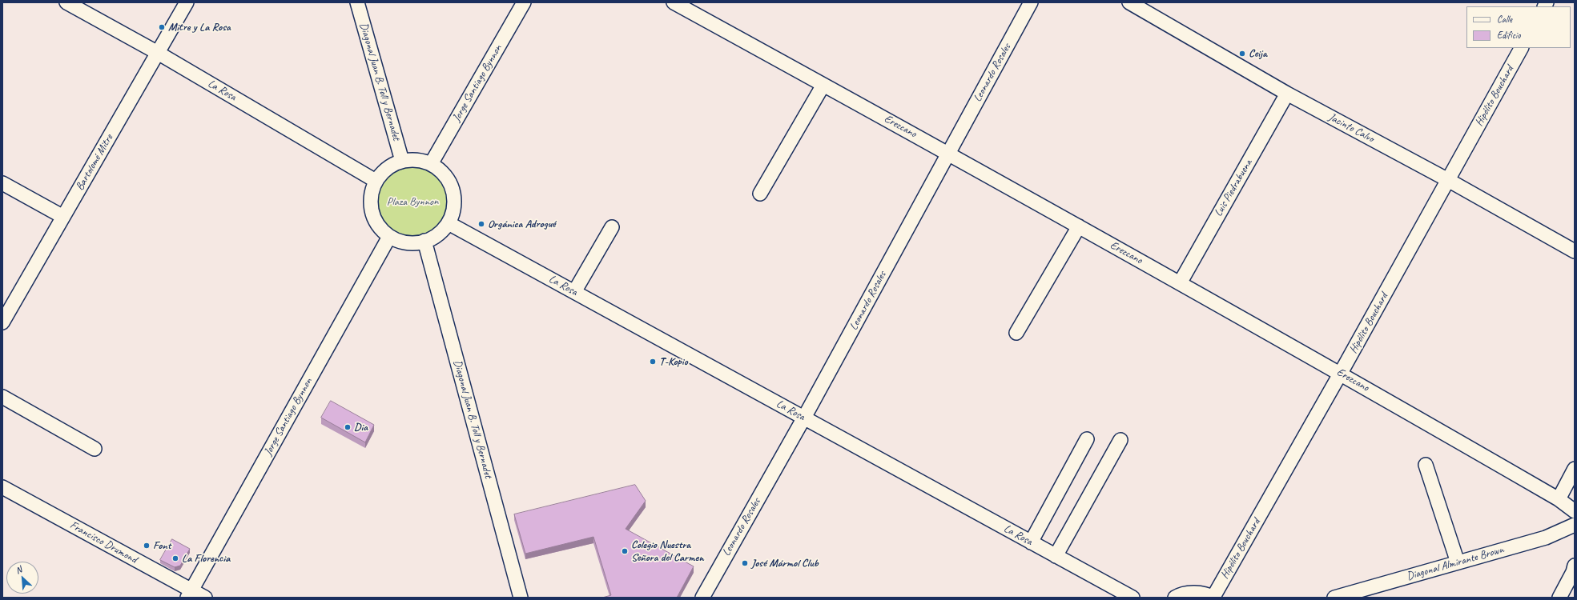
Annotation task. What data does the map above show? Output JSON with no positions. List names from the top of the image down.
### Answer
{
  "streets": {
    "street": [
      "Leonardo Rosales",
      "Diagonal Juan B. Toll y Bernadet",
      "Jorge Santiago Bynnon",
      "La Rosa",
      "Hipólito Bouchard",
      "Erezcano",
      "Jacinto Calvo",
      "Bartolomé Mitre",
      "Luis Piedrabuena",
      "Francisco Drumond",
      "Diagonal Almirante Brown"
    ]
  },
  "crossings": [
    ["Leonardo Rosales", "La Rosa"],
    ["Leonardo Rosales", "Erezcano"],
    ["Diagonal Juan B. Toll y Bernadet", "Jorge Santiago Bynnon"],
    ["Diagonal Juan B. Toll y Bernadet", "La Rosa"],
    ["Jorge Santiago Bynnon", "La Rosa"],
    ["Jorge Santiago Bynnon", "Francisco Drumond"],
    ["La Rosa", "Bartolomé Mitre"],
    ["Hipólito Bouchard", "Erezcano"],
    ["Hipólito Bouchard", "Jacinto Calvo"],
    ["Erezcano", "Luis Piedrabuena"],
    ["Jacinto Calvo", "Luis Piedrabuena"]
  ],
  "parks": ["Plaza Bynnon"],
  "places": [
    "Mitre y La Rosa",
    "Ceija",
    "Orgánica Adrogué",
    "T-Kopio",
    "Dia",
    "Font",
    "Colegio Nuestra Señora del Carmen",
    "La Florencia",
    "José Mármol Club"
  ],
  "legend": ["Calle", "Edificio"],
  "north": "top left"
}
